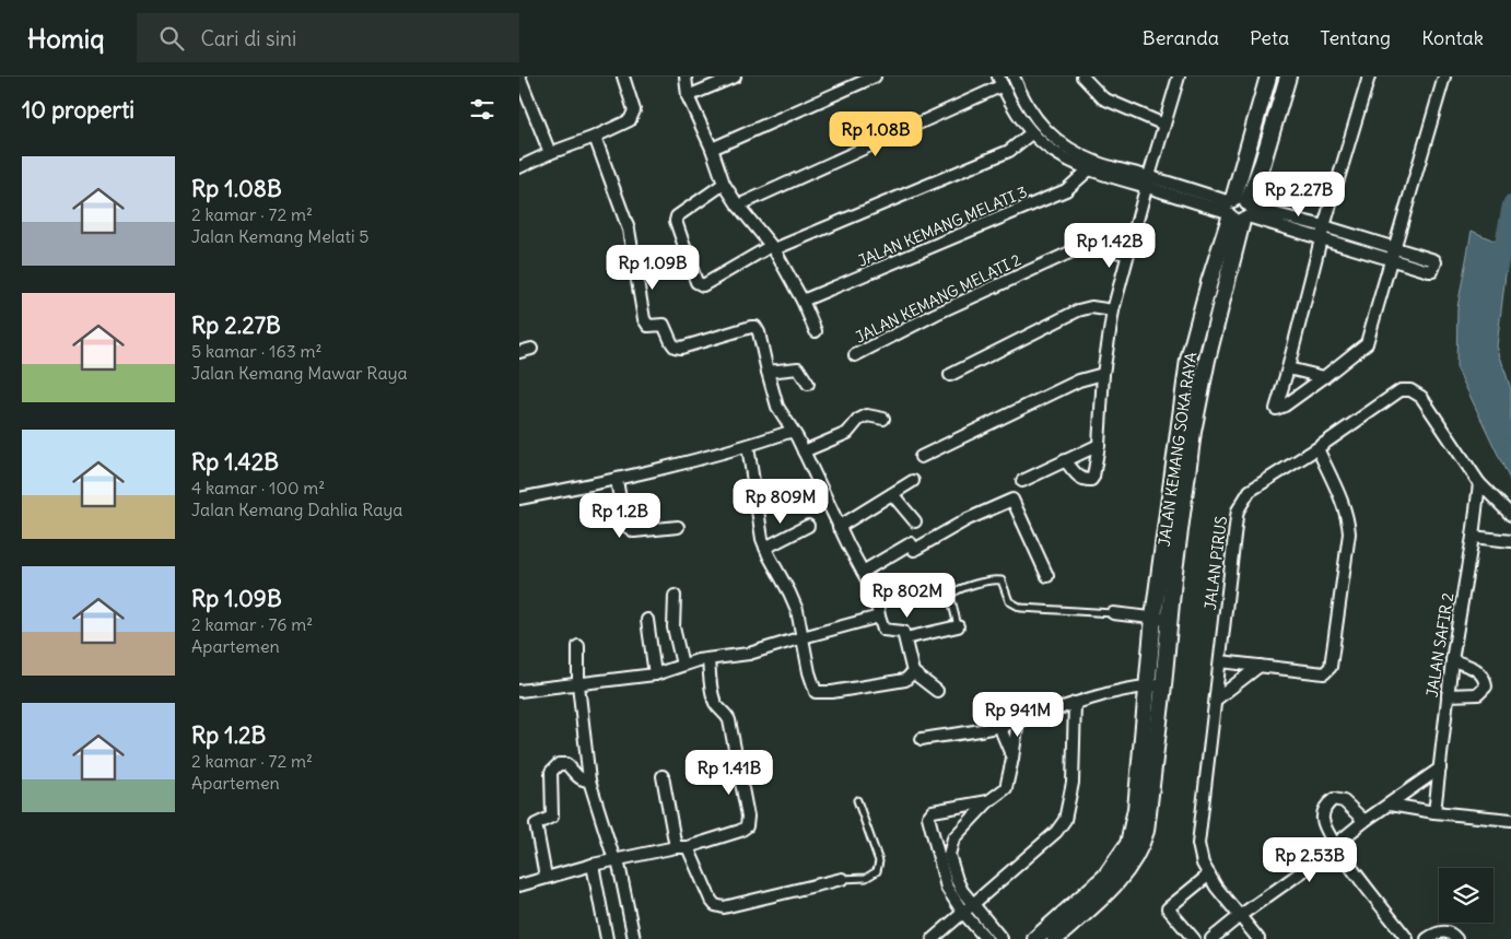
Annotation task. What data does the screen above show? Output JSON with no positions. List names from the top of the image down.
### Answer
{
  "streets": {
    "street": [
      "JALAN KEMANG MELATI 3",
      "JALAN KEMANG MELATI 2",
      "JALAN KEMANG SOKA RAYA",
      "JALAN PIRUS",
      "JALAN SAFIR 2"
    ]
  },
  "crossings": [
    ["JALAN PIRUS", "JALAN SAFIR 2"]
  ],
  "page": {
    "header": "Homiq",
    "search": "Cari di sini",
    "nav": [
      "Beranda",
      "Peta",
      "Tentang",
      "Kontak"
    ],
    "heading": "10 properti",
    "price": [
      "Rp 1.08B",
      "Rp 2.27B",
      "Rp 1.42B",
      "Rp 1.09B",
      "Rp 809M",
      "Rp 1.2B",
      "Rp 802M",
      "Rp 941M",
      "Rp 1.41B",
      "Rp 2.53B"
    ],
    "list": [
      {
        "name": "Rp 1.08B",
        "note": "2 kamar · 72 m² · Jalan Kemang Melati 5"
      },
      {
        "name": "Rp 2.27B",
        "note": "5 kamar · 163 m² · Jalan Kemang Mawar Raya"
      },
      {
        "name": "Rp 1.42B",
        "note": "4 kamar · 100 m² · Jalan Kemang Dahlia Raya"
      },
      {
        "name": "Rp 1.09B",
        "note": "2 kamar · 76 m² · Apartemen"
      },
      {
        "name": "Rp 1.2B",
        "note": "2 kamar · 72 m² · Apartemen"
      }
    ]
  }
}
